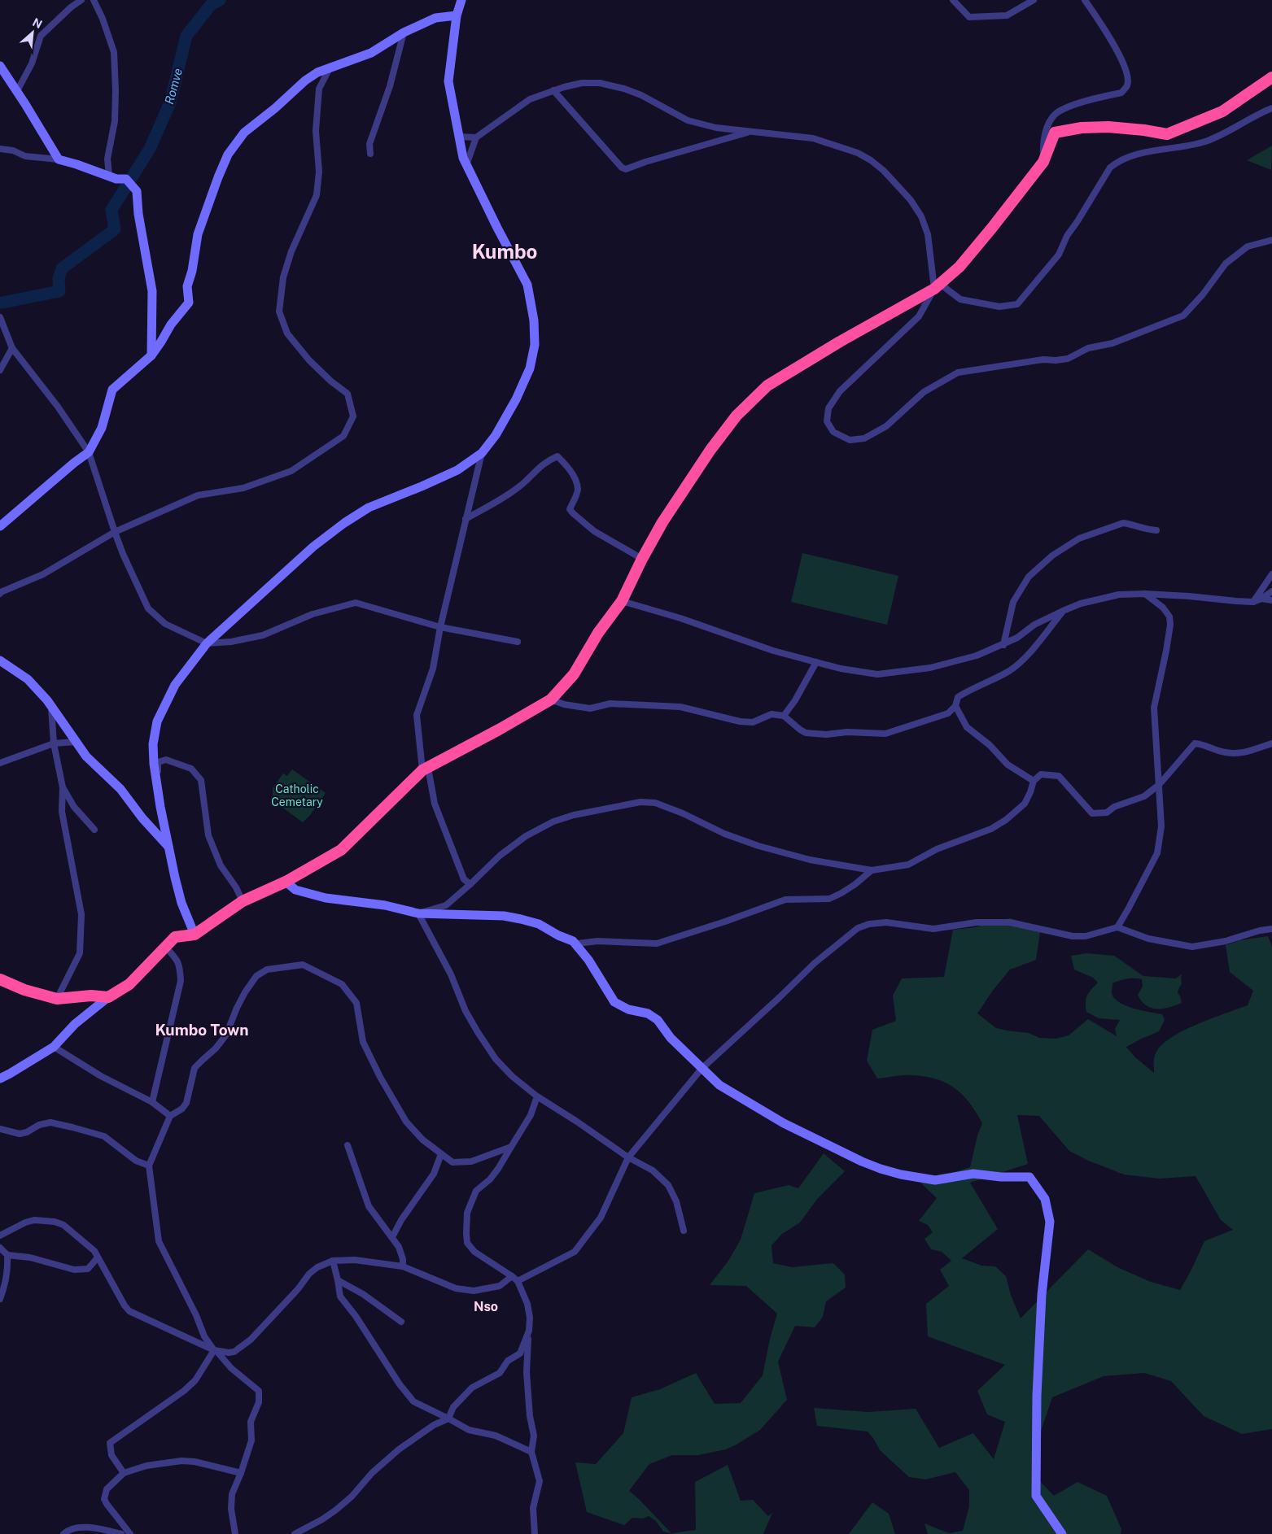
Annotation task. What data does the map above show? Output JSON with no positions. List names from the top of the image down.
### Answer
{
  "districts": ["Kumbo", "Kumbo Town", "Nso"],
  "water": ["Romve"],
  "parks": ["Catholic Cemetary"],
  "north": "top right"
}
